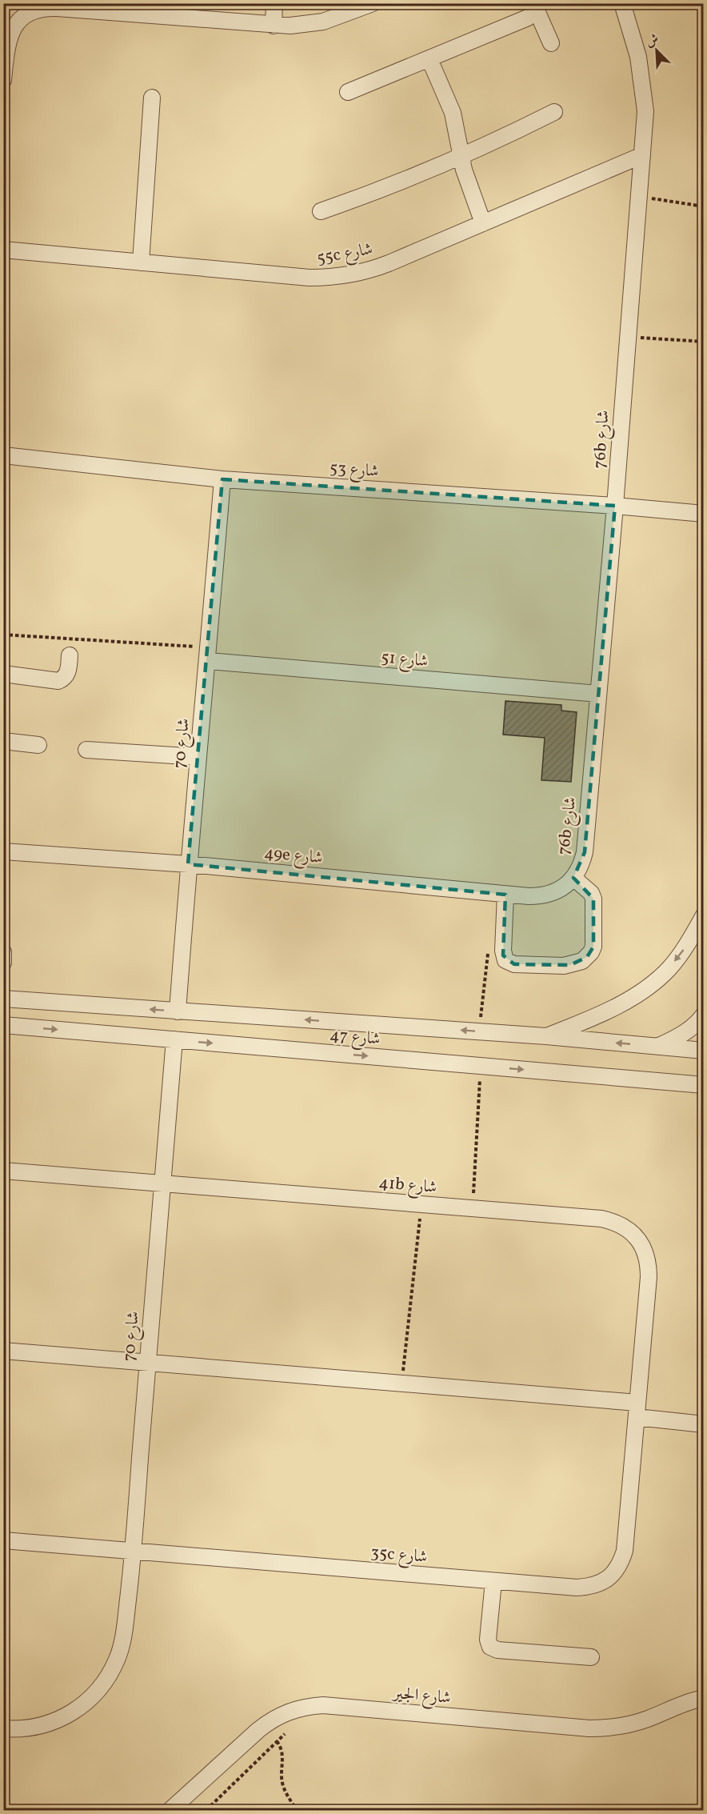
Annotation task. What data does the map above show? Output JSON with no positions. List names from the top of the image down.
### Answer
{
  "streets": {
    "street": [
      "55c شارع",
      "76b شارع",
      "شارع 53",
      "شارع 51",
      "شارع 70",
      "49e شارع",
      "شارع 47",
      "41b شارع",
      "35c شارع",
      "شارع الجير"
    ]
  },
  "crossings": [
    ["55c شارع", "76b شارع"],
    ["76b شارع", "شارع 53"],
    ["76b شارع", "شارع 51"],
    ["76b شارع", "49e شارع"],
    ["شارع 53", "شارع 70"],
    ["شارع 51", "شارع 70"],
    ["شارع 70", "49e شارع"],
    ["شارع 70", "شارع 47"],
    ["شارع 70", "41b شارع"],
    ["شارع 70", "35c شارع"],
    ["41b شارع", "35c شارع"]
  ],
  "north": "top left"
}
